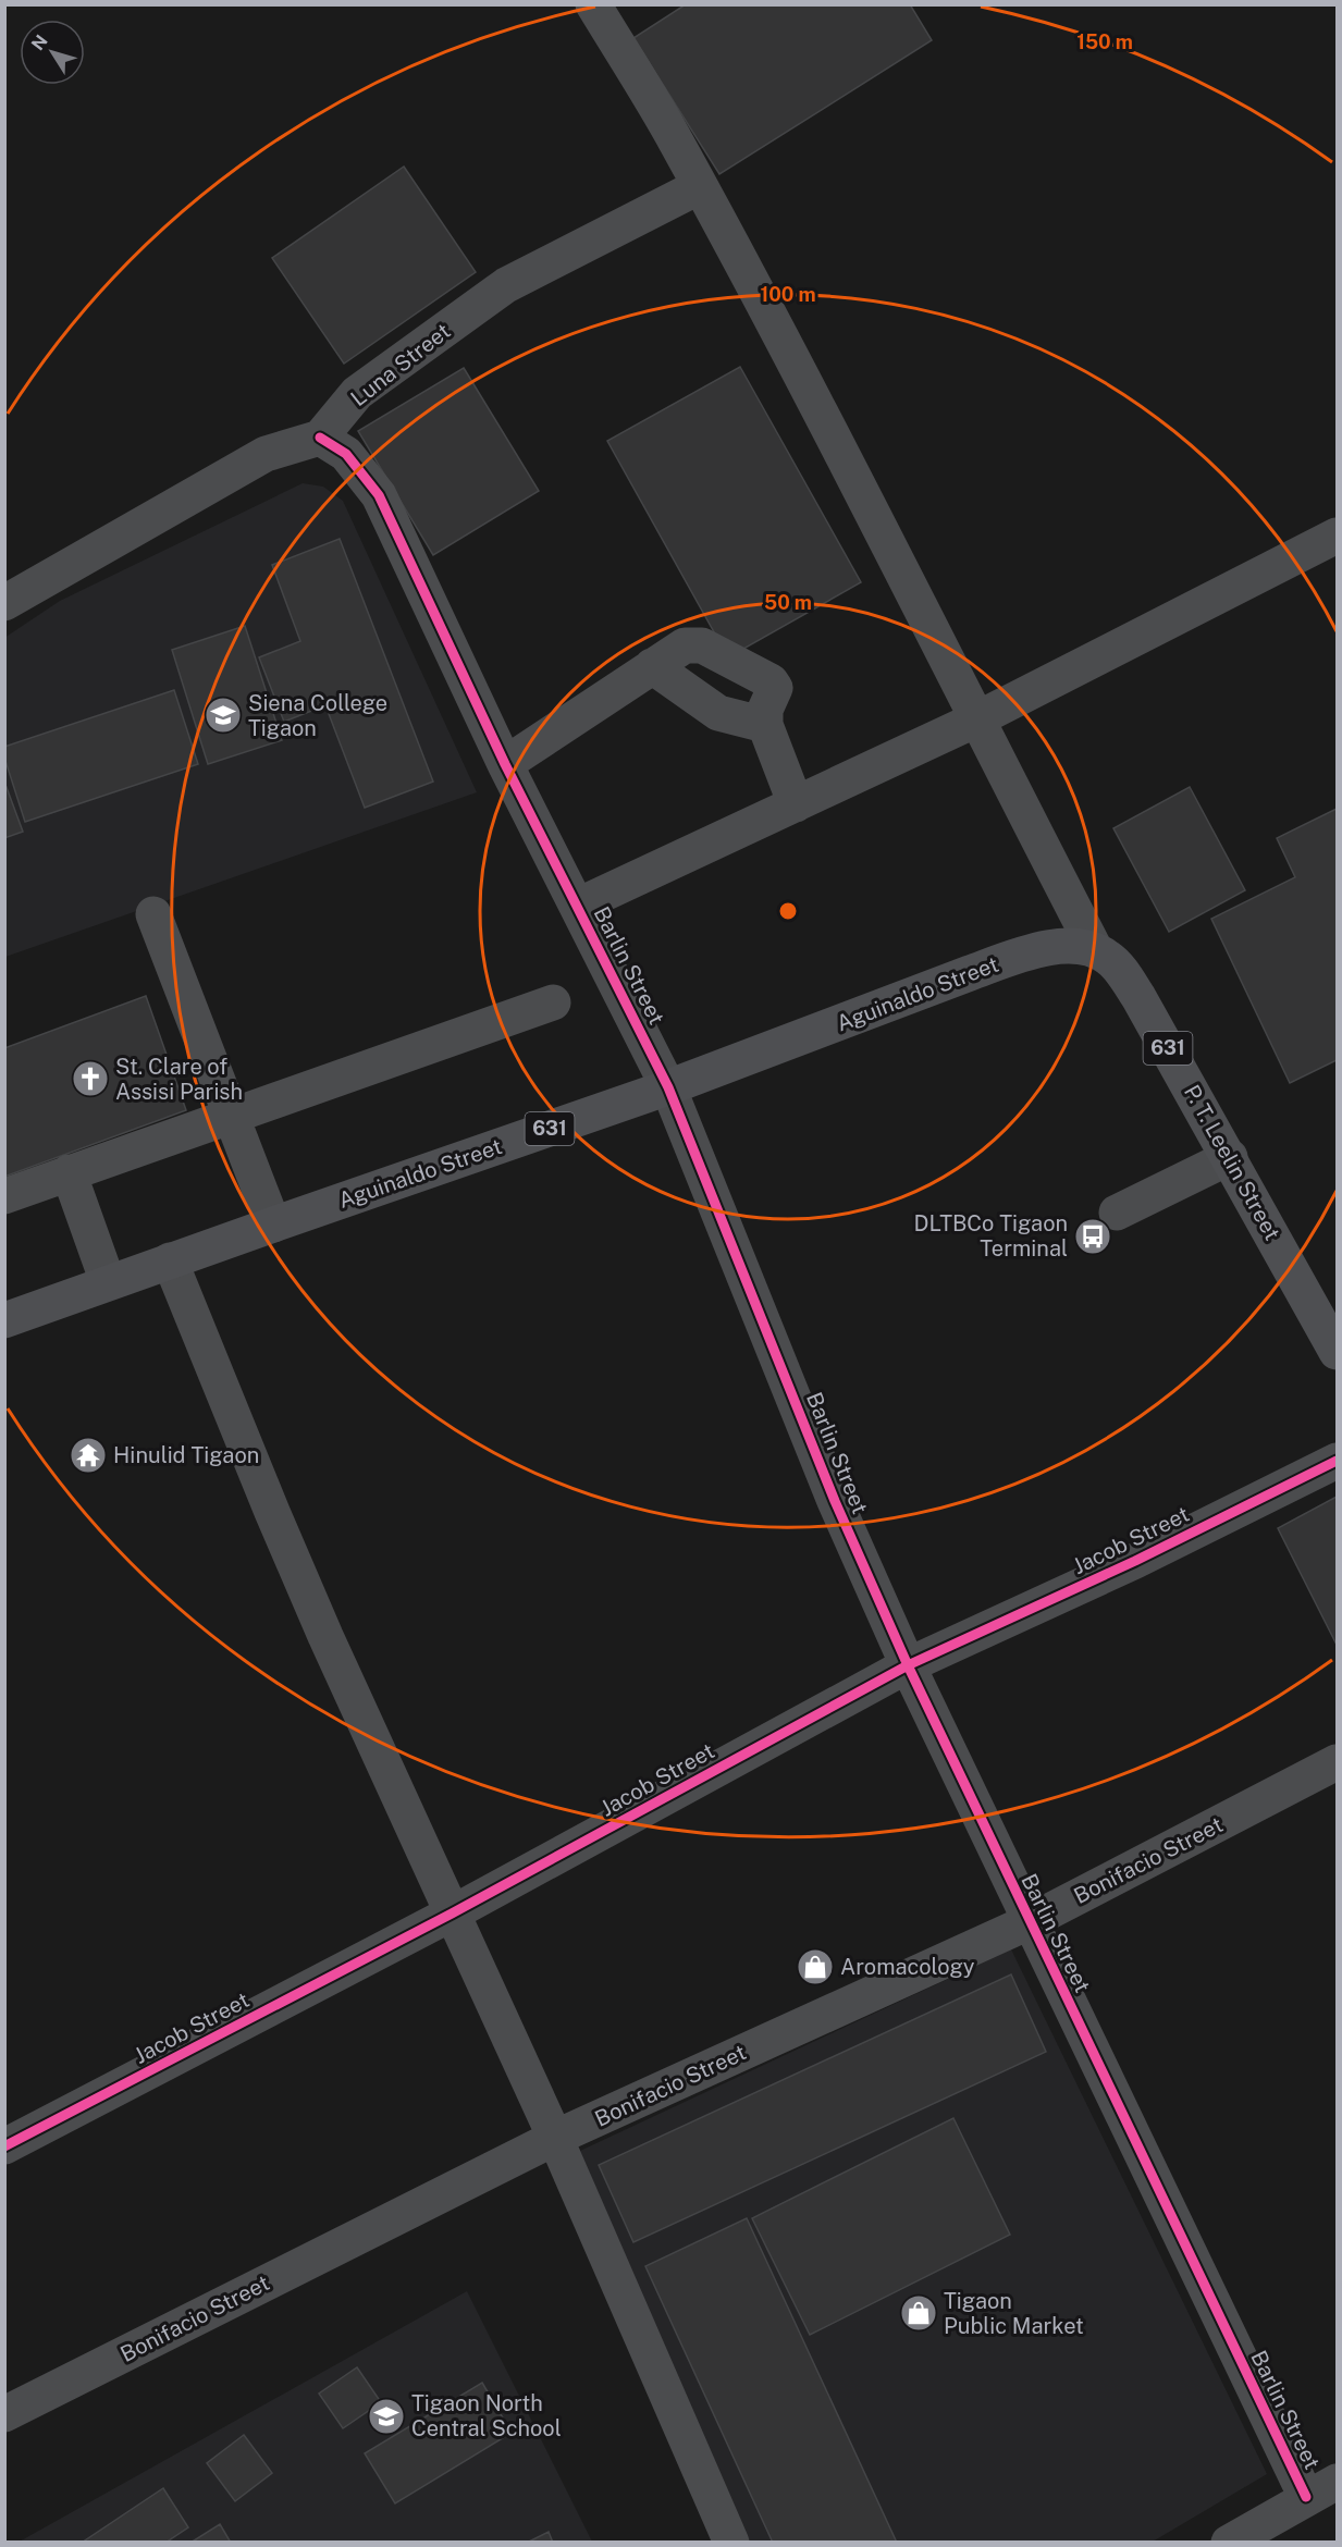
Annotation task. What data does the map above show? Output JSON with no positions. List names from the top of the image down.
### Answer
{
  "streets": {
    "main road": ["Aguinaldo Street", "631", "P. T. Leelin Street"],
    "street": [
      "Luna Street",
      "Barlin Street",
      "Jacob Street",
      "Bonifacio Street"
    ]
  },
  "crossings": [
    ["Luna Street", "Barlin Street"],
    ["Barlin Street", "Aguinaldo Street"],
    ["Barlin Street", "Jacob Street"],
    ["Barlin Street", "Bonifacio Street"],
    ["Aguinaldo Street", "P. T. Leelin Street"]
  ],
  "places": {
    "school or university": ["Siena College Tigaon", "Tigaon North Central School"],
    "church": ["St. Clare of Assisi Parish"],
    "bus stop": ["DLTBCo Tigaon Terminal"],
    "temple": ["Hinulid Tigaon"],
    "shop": ["Aromacology", "Tigaon Public Market"]
  },
  "north": "top left",
  "rings": ["150 m", "100 m", "50 m"]
}
